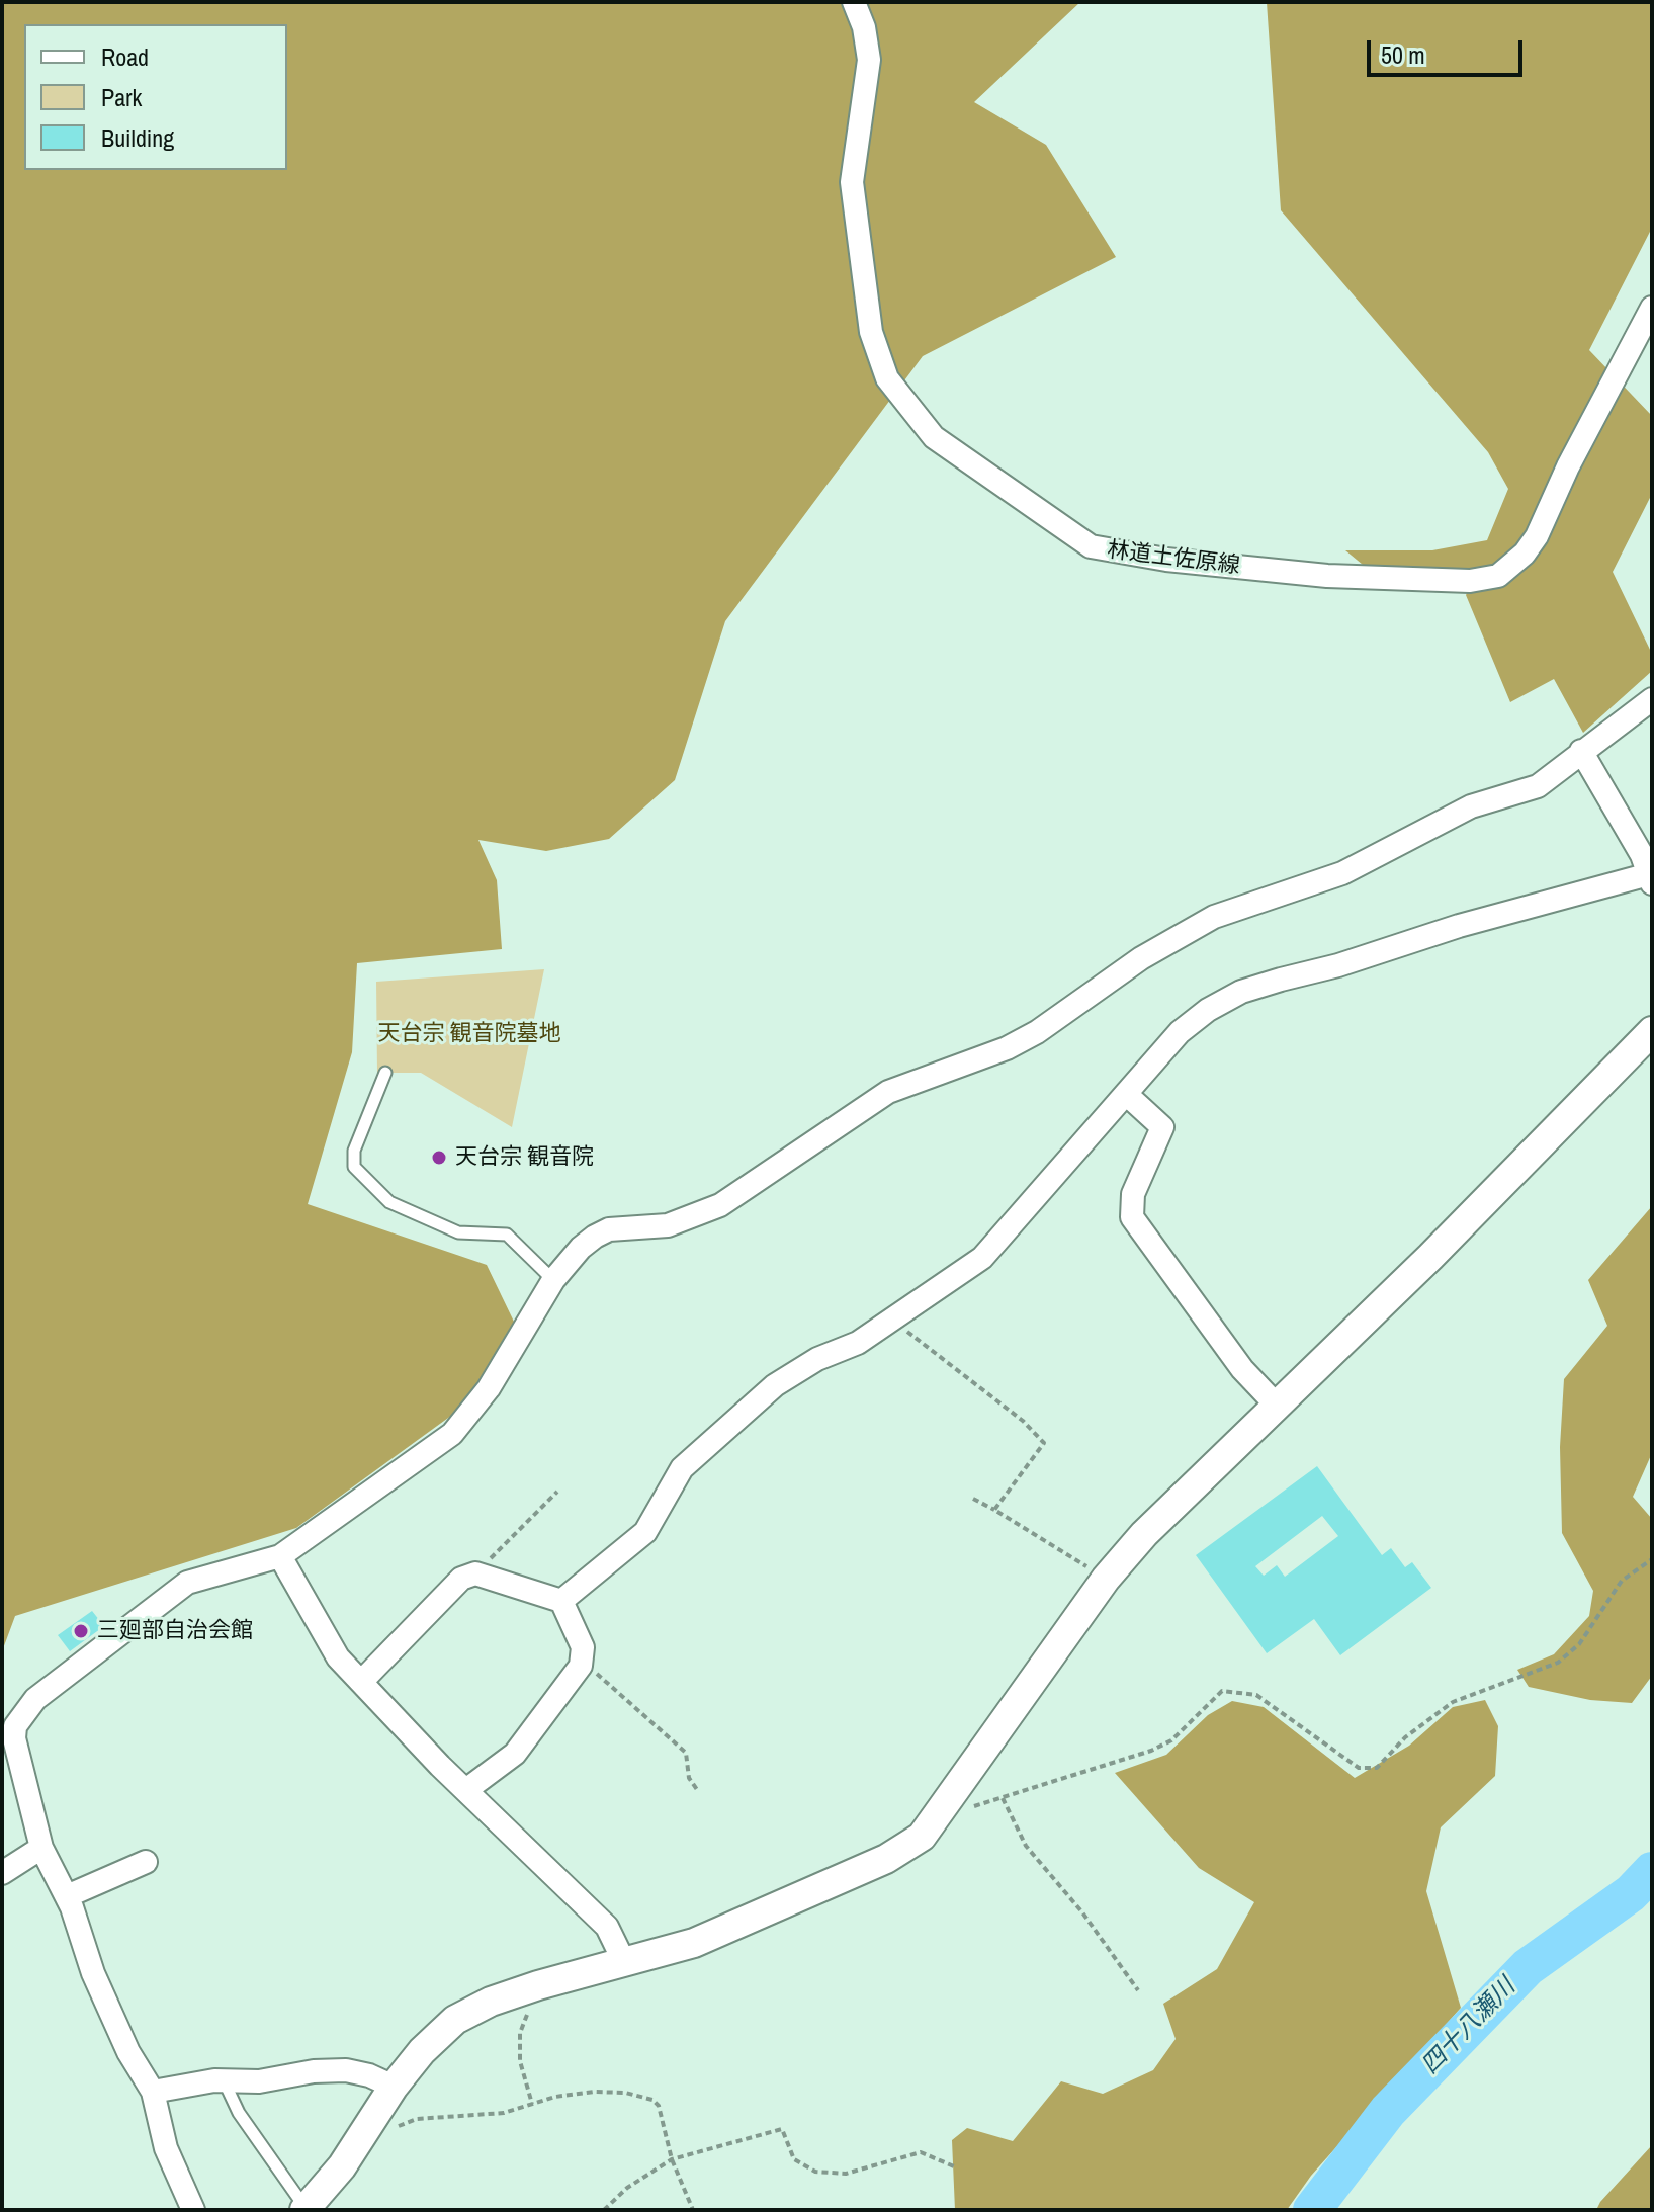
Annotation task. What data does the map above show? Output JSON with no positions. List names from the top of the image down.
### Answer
{
  "streets": {
    "street": ["林道土佐原線"]
  },
  "water": ["四十八瀬川"],
  "parks": ["天台宗 観音院墓地"],
  "places": ["天台宗 観音院", "三廻部自治会館"],
  "legend": ["Road", "Park", "Building"],
  "scale_bar": "50 m"
}
